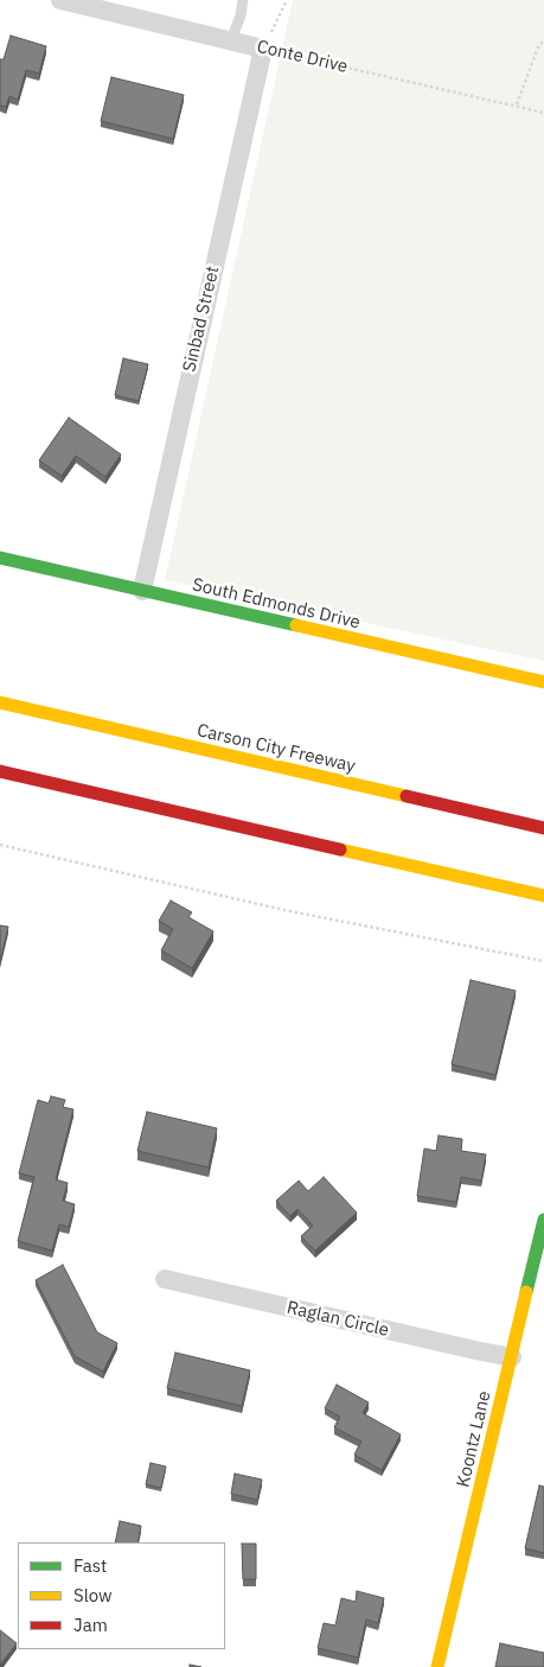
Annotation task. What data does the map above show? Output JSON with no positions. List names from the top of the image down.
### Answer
{
  "streets": {
    "main road": ["South Edmonds Drive", "Carson City Freeway", "Koontz Lane"],
    "street": ["Conte Drive", "Sinbad Street", "Raglan Circle"]
  },
  "crossings": [
    ["Conte Drive", "Sinbad Street"],
    ["Sinbad Street", "South Edmonds Drive"],
    ["Raglan Circle", "Koontz Lane"]
  ],
  "legend": ["Fast", "Slow", "Jam"]
}
